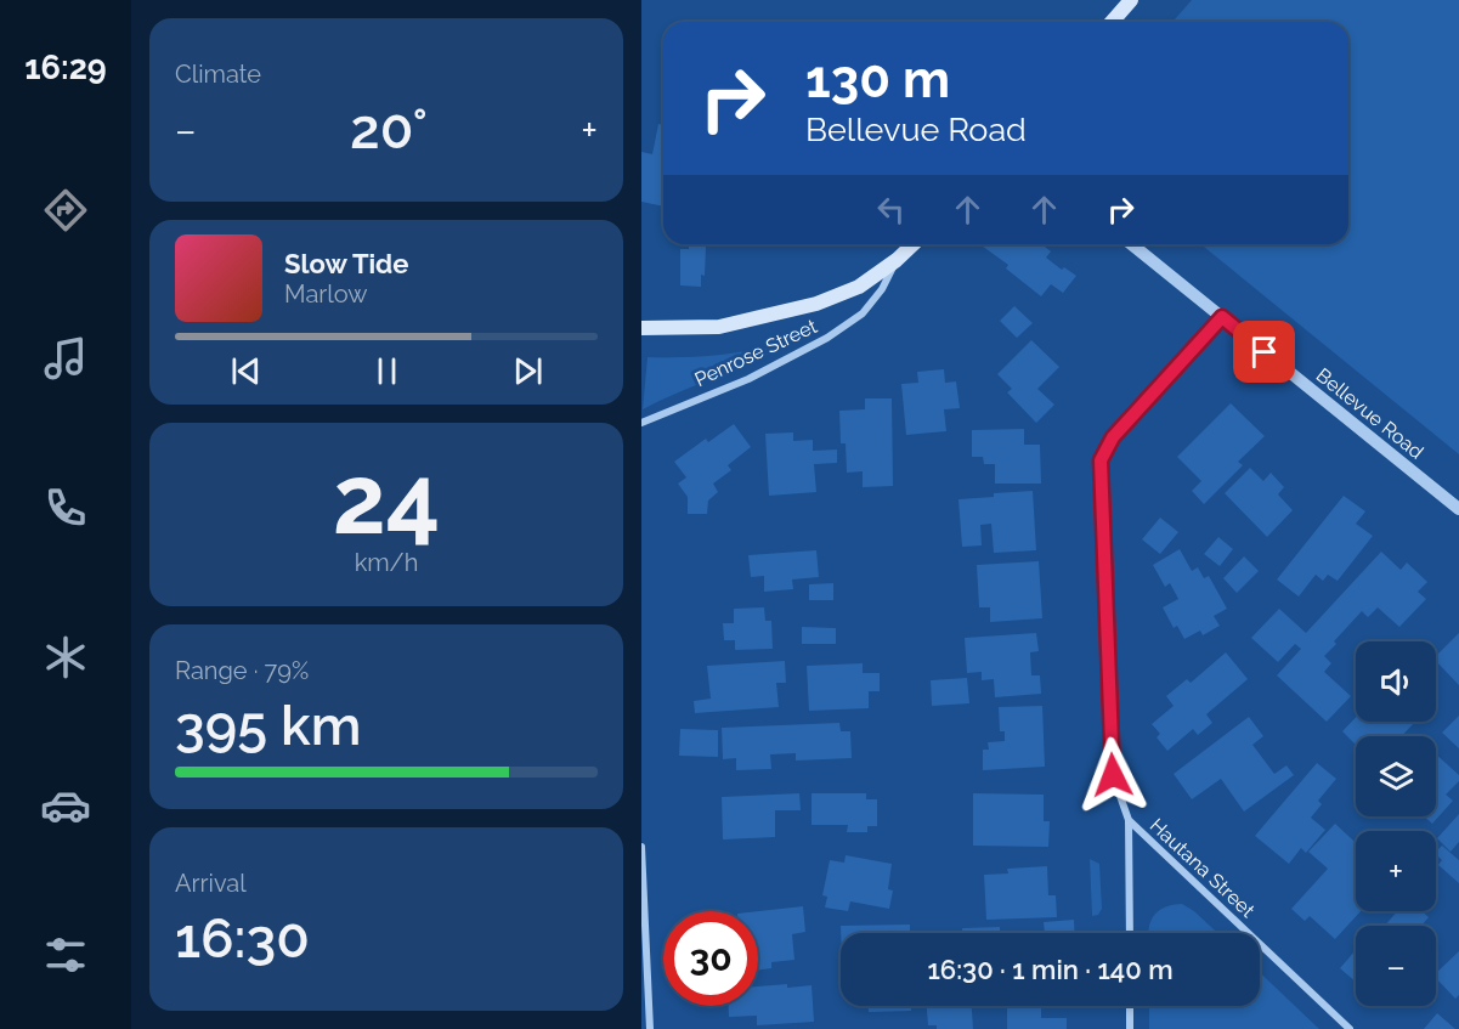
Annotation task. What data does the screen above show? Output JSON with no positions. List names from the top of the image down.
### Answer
{
  "streets": {
    "street": ["Penrose Street", "Bellevue Road", "Hautana Street"]
  },
  "page": {
    "tabs": "16:29",
    "tile": [
      "Climate",
      ["24", "km/h"],
      ["Range · 79%", "395 km"],
      ["Arrival", "16:30"]
    ],
    "turn": ["130 m", "Bellevue Road"],
    "heat": ["−", "20°", "+"],
    "song": ["Slow Tide", "Marlow"],
    "map_buttons": ["+", "−"],
    "limit": "30",
    "trip": "16:30 · 1 min · 140 m"
  }
}
